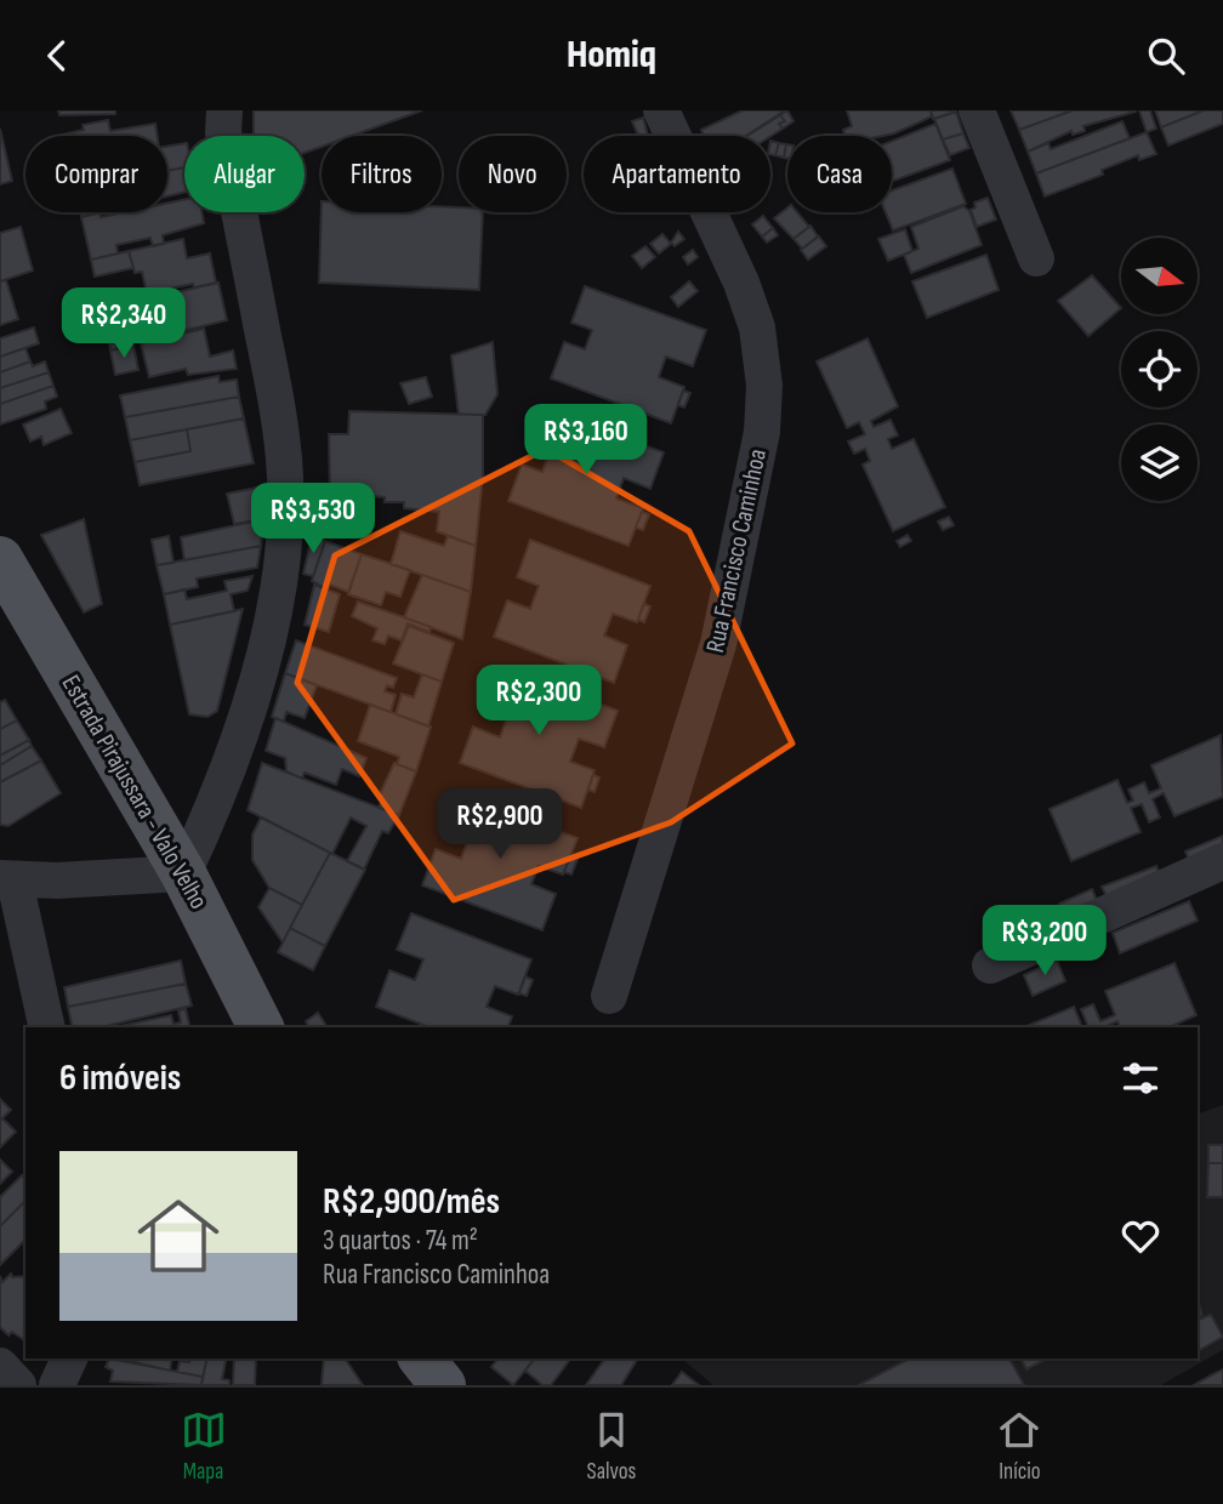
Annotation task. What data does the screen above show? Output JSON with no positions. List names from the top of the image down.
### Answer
{
  "streets": {
    "main road": ["Estrada Pirajussara - Valo Velho"],
    "street": ["Rua Francisco Caminhoa"]
  },
  "north": "right",
  "page": {
    "header": "Homiq",
    "chip": [
      "Comprar",
      "Alugar",
      "Filtros",
      "Novo",
      "Apartamento",
      "Casa"
    ],
    "price": [
      "R$2,340",
      "R$3,160",
      "R$3,530",
      "R$2,300",
      "R$2,900",
      "R$3,200"
    ],
    "heading": "6 imóveis",
    "list": [
      {
        "name": "R$2,900/mês",
        "note": "3 quartos · 74 m² · Rua Francisco Caminhoa"
      }
    ],
    "tabs": ["Mapa", "Salvos", "Início"]
  }
}
